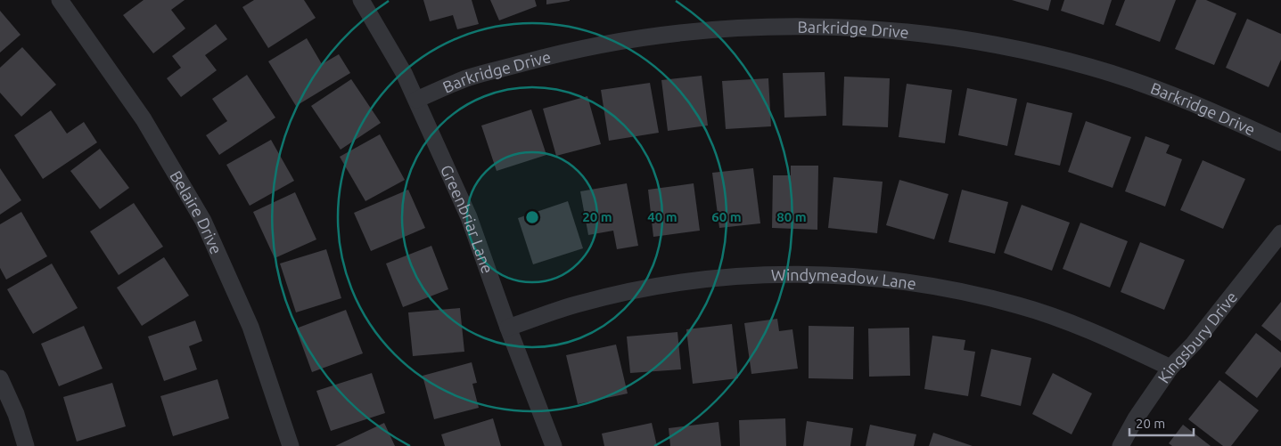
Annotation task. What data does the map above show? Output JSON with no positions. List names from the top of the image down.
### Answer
{
  "streets": {
    "street": [
      "Barkridge Drive",
      "Belaire Drive",
      "Greenbriar Lane",
      "Windymeadow Lane",
      "Kingsbury Drive"
    ]
  },
  "crossings": [
    ["Barkridge Drive", "Greenbriar Lane"],
    ["Greenbriar Lane", "Windymeadow Lane"],
    ["Windymeadow Lane", "Kingsbury Drive"]
  ],
  "scale_bar": "20 m",
  "rings": [
    "20 m",
    "40 m",
    "60 m",
    "80 m"
  ]
}
